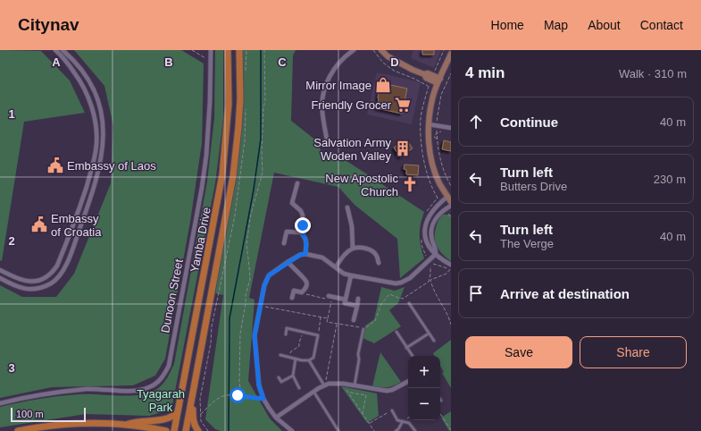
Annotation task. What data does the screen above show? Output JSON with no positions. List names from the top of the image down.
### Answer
{
  "streets": {
    "main road": ["Yamba Drive"],
    "street": ["Dunoon Street"]
  },
  "parks": ["Tyagarah Park"],
  "places": {
    "shop": ["Mirror Image"],
    "supermarket": ["Friendly Grocer"],
    "building": ["Salvation Army Woden Valley"],
    "public building": ["Embassy of Laos", "Embassy of Croatia"],
    "church": ["New Apostolic Church"]
  },
  "scale_bar": "100 m",
  "page": {
    "header": "Citynav",
    "nav": [
      "Home",
      "Map",
      "About",
      "Contact"
    ],
    "heading": ["4 min", "Walk · 310 m"],
    "list": [
      ["Continue", "40 m"],
      ["Turn left", "Butters Drive", "230 m"],
      ["Turn left", "The Verge", "40 m"],
      "Arrive at destination"
    ],
    "buttons": ["Save", "Share"],
    "map_buttons": ["+", "−"],
    "scale": "100 m"
  },
  "grid": {
    "columns": [
      "A",
      "B",
      "C",
      "D"
    ],
    "rows": ["1", "2", "3"]
  }
}
